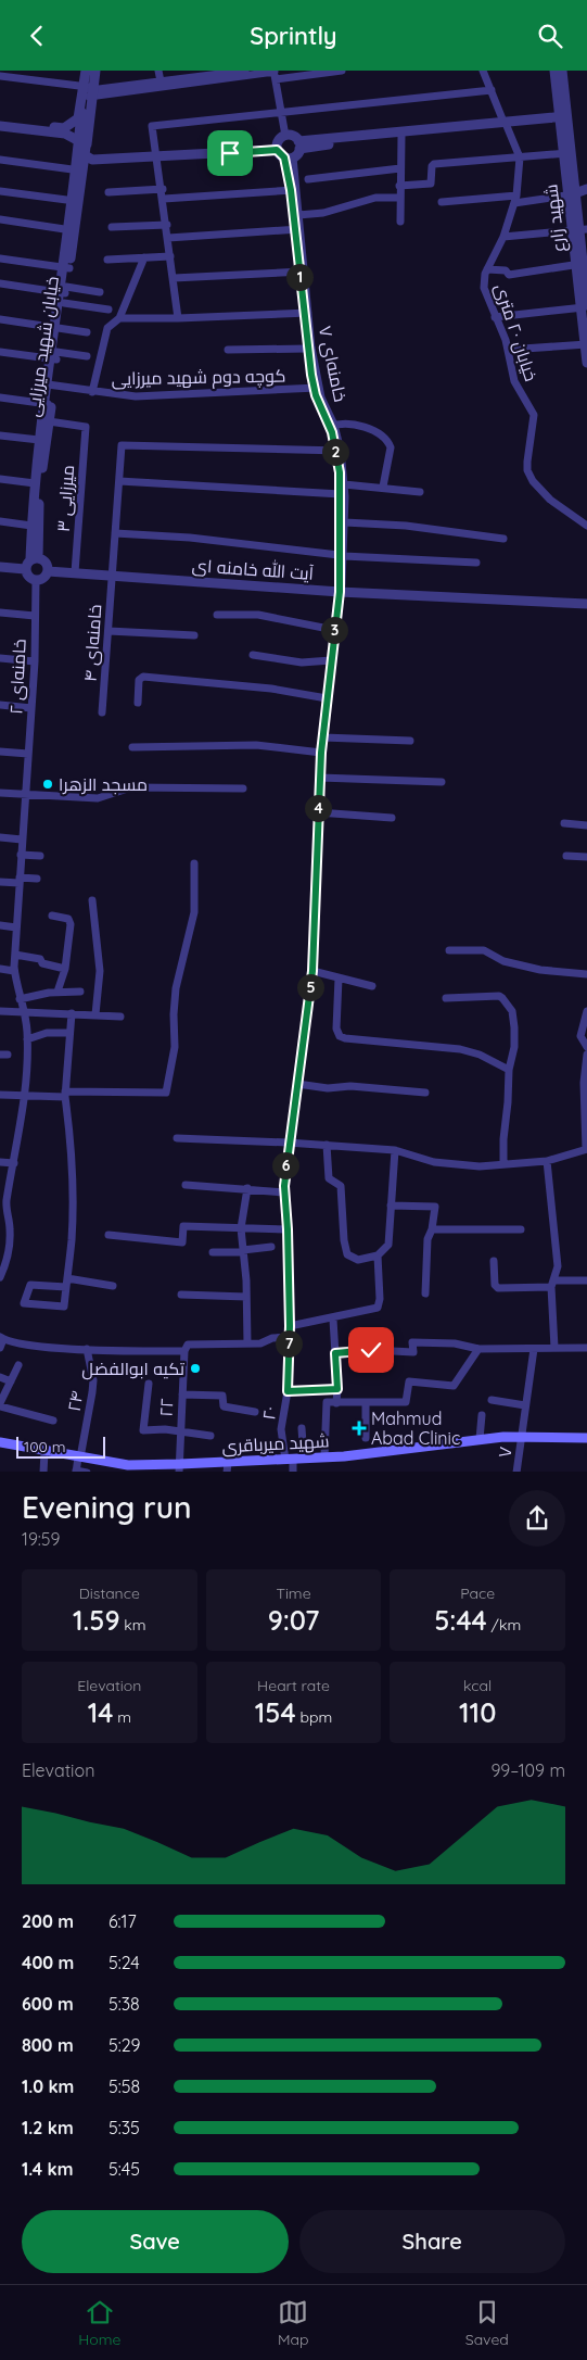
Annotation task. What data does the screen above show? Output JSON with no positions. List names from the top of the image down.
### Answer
{
  "streets": {
    "main road": ["شهید میرباقری"],
    "street": [
      "شهید زارع",
      "خیابان ۲۰ متری",
      "خیابان شهید میرزایی",
      "خامنه‌ای ۷",
      "کوچه دوم شهید میرزایی",
      "میرزایی ۳",
      "آیت الله خامنه ای",
      "خامنه‌ای ۴",
      "خامنه‌ای ۲",
      "۲۴",
      "۲۲",
      "۲۰",
      "۷"
    ]
  },
  "crossings": [
    ["خیابان شهید میرزایی", "کوچه دوم شهید میرزایی"],
    ["خیابان شهید میرزایی", "میرزایی ۳"],
    ["خیابان شهید میرزایی", "آیت الله خامنه ای"],
    ["خیابان شهید میرزایی", "خامنه‌ای ۲"],
    ["خامنه‌ای ۷", "کوچه دوم شهید میرزایی"],
    ["خامنه‌ای ۷", "آیت الله خامنه ای"],
    ["خامنه‌ای ۷", "خامنه‌ای ۴"],
    ["خامنه‌ای ۷", "۲۰"],
    ["میرزایی ۳", "آیت الله خامنه ای"],
    ["آیت الله خامنه ای", "خامنه‌ای ۴"],
    ["آیت الله خامنه ای", "خامنه‌ای ۲"],
    ["۲۴", "شهید میرباقری"],
    ["۲۲", "شهید میرباقری"],
    ["۲۰", "شهید میرباقری"],
    ["شهید میرباقری", "۷"]
  ],
  "places": {
    "other": ["مسجد الزهرا", "تکیه ابوالفضل"],
    "health": ["Mahmud Abad Clinic"]
  },
  "scale_bar": "100 m",
  "page": {
    "header": "Sprintly",
    "pins": [
      "1",
      "2",
      "3",
      "4",
      "5",
      "6",
      "7"
    ],
    "scale": "100 m",
    "heading": ["Evening run", "19:59"],
    "stats": [
      ["Distance", "1.59 km"],
      ["Time", "9:07"],
      ["Pace", "5:44 /km"],
      ["Elevation", "14 m"],
      ["Heart rate", "154 bpm"],
      ["kcal", "110"]
    ],
    "chart": ["Elevation", "99–109 m"],
    "list": [
      {
        "name": "200 m",
        "note": "6:17"
      },
      {
        "name": "400 m",
        "note": "5:24"
      },
      {
        "name": "600 m",
        "note": "5:38"
      },
      {
        "name": "800 m",
        "note": "5:29"
      },
      {
        "name": "1.0 km",
        "note": "5:58"
      },
      {
        "name": "1.2 km",
        "note": "5:35"
      },
      {
        "name": "1.4 km",
        "note": "5:45"
      }
    ],
    "buttons": ["Save", "Share"],
    "tabs": ["Home", "Map", "Saved"]
  }
}
